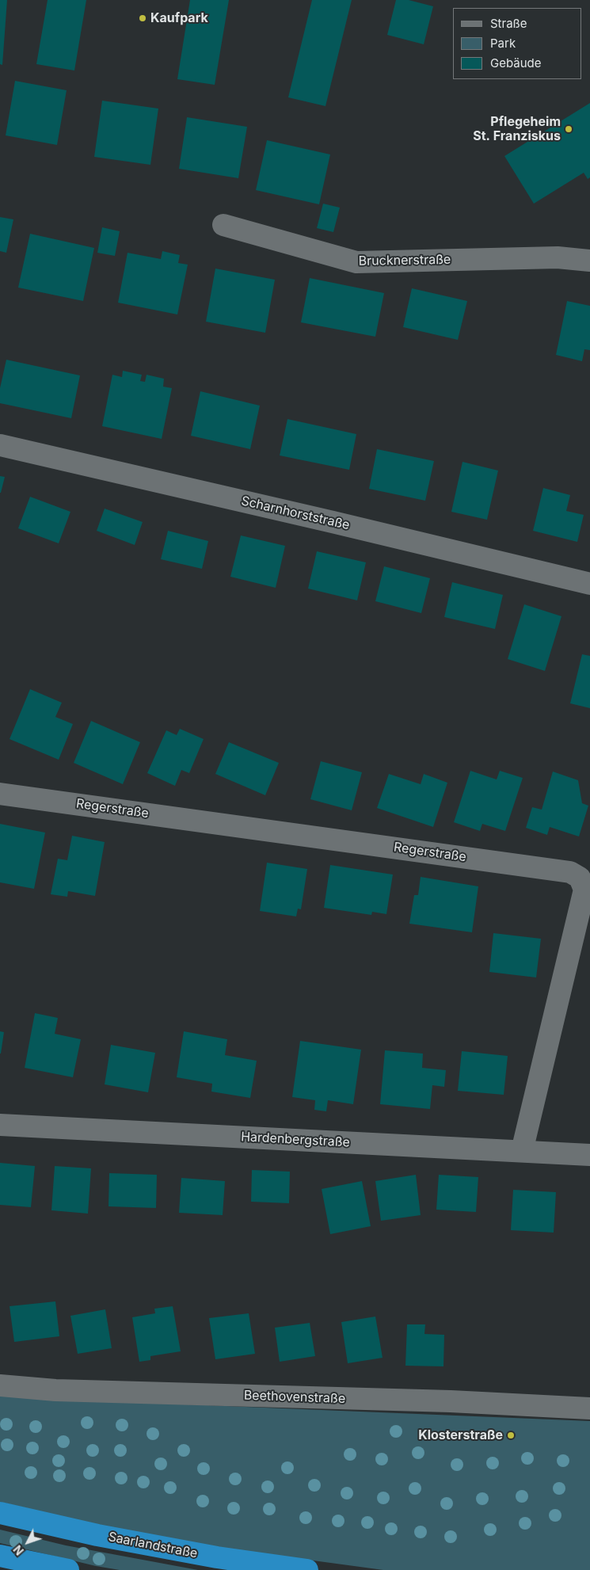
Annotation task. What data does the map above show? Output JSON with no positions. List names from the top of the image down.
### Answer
{
  "streets": {
    "highway": ["Saarlandstraße"],
    "street": [
      "Brucknerstraße",
      "Scharnhorststraße",
      "Regerstraße",
      "Hardenbergstraße",
      "Beethovenstraße"
    ]
  },
  "crossings": [
    ["Regerstraße", "Hardenbergstraße"]
  ],
  "places": ["Kaufpark", "Pflegeheim St. Franziskus", "Klosterstraße"],
  "legend": ["Straße", "Park", "Gebäude"],
  "north": "bottom left"
}
